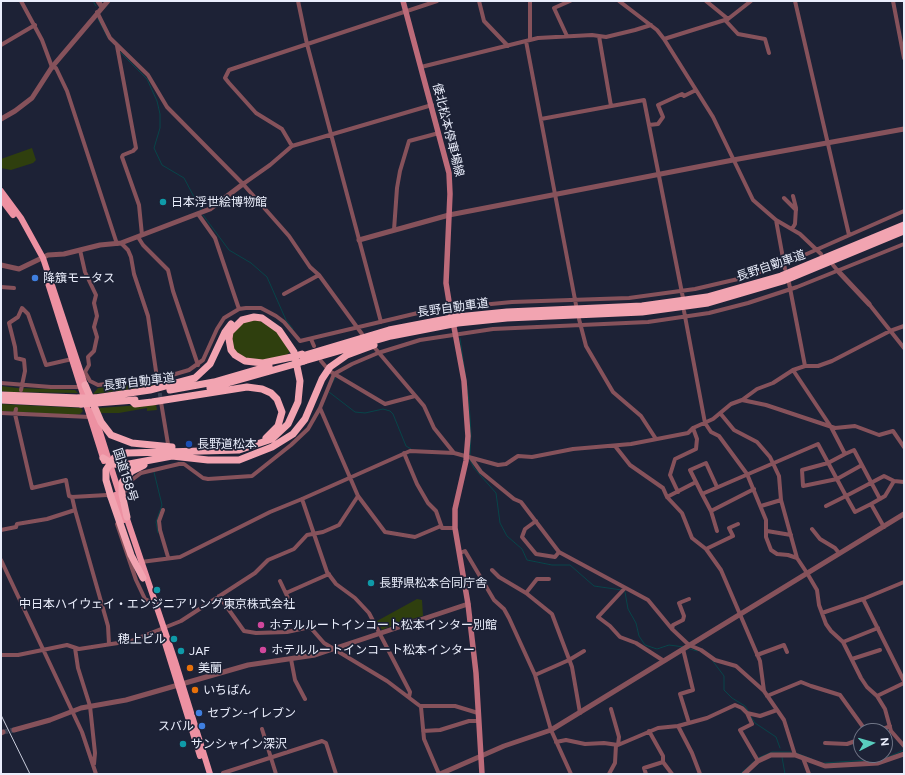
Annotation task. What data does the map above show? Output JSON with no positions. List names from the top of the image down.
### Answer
{
  "streets": {
    "highway": ["長野自動車道", "国道158号"],
    "main road": ["倭北松本停車場線"]
  },
  "places": [
    "日本浮世絵博物館",
    "降簱モータス",
    "長野道松本",
    "長野県松本合同庁舎",
    "中日本ハイウェイ・エンジニアリング東京株式会社",
    "ホテルルートインコート松本インター別館",
    "穂上ビル",
    "ホテルルートインコート松本インター",
    "JAF",
    "美蘭",
    "いちばん",
    "セブン-イレブン",
    "スバル",
    "サンシャイン深沢"
  ],
  "north": "right"
}
